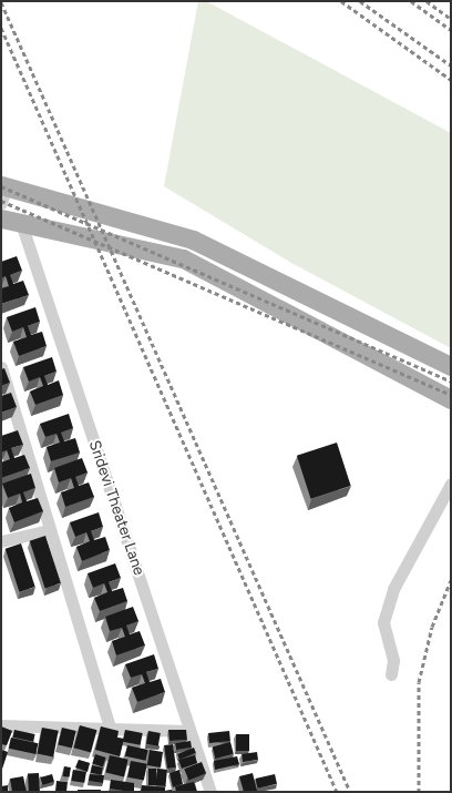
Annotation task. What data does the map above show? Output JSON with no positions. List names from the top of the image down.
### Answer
{
  "streets": {
    "street": ["Sridevi Theater Lane"]
  }
}
